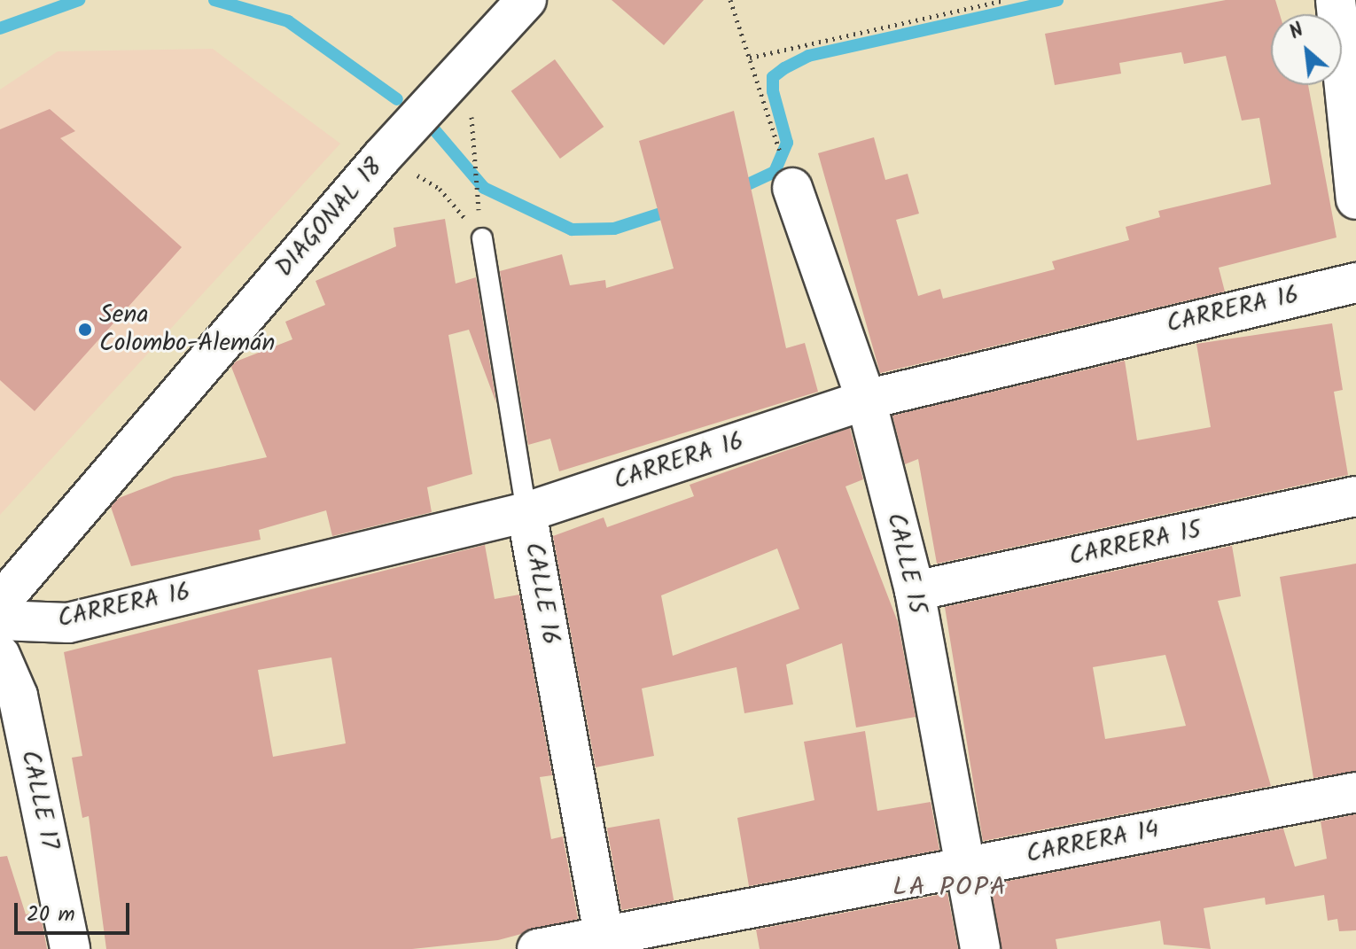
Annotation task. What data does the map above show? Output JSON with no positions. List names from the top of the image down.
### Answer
{
  "streets": {
    "street": [
      "DIAGONAL 18",
      "CARRERA 16",
      "CARRERA 15",
      "CALLE 15",
      "CALLE 16",
      "CALLE 17",
      "CARRERA 14"
    ]
  },
  "crossings": [
    ["CARRERA 16", "CALLE 15"],
    ["CARRERA 16", "CALLE 16"],
    ["CARRERA 15", "CALLE 15"],
    ["CALLE 15", "CARRERA 14"],
    ["CALLE 16", "CARRERA 14"]
  ],
  "districts": ["LA POPA"],
  "places": ["Sena Colombo-Alemán"],
  "scale_bar": "20 m",
  "north": "top left"
}
